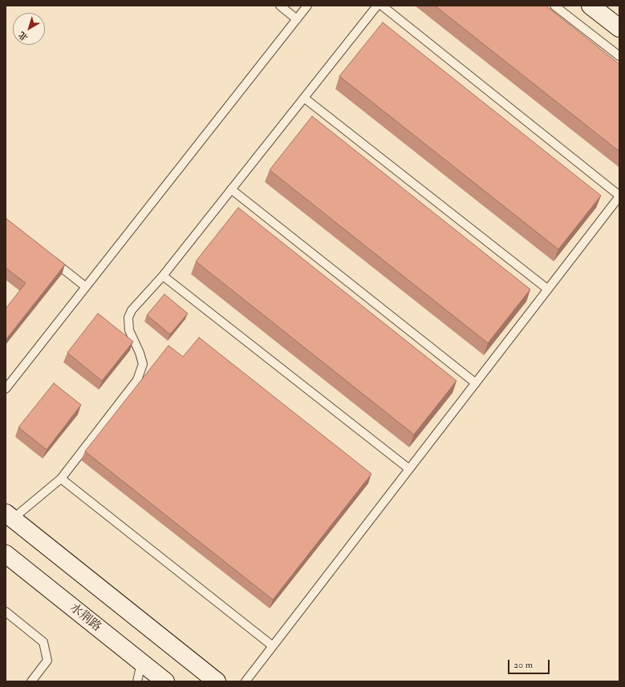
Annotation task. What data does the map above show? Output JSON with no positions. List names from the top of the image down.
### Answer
{
  "streets": {
    "main road": ["水荆路"]
  },
  "scale_bar": "20 m",
  "north": "bottom left"
}
